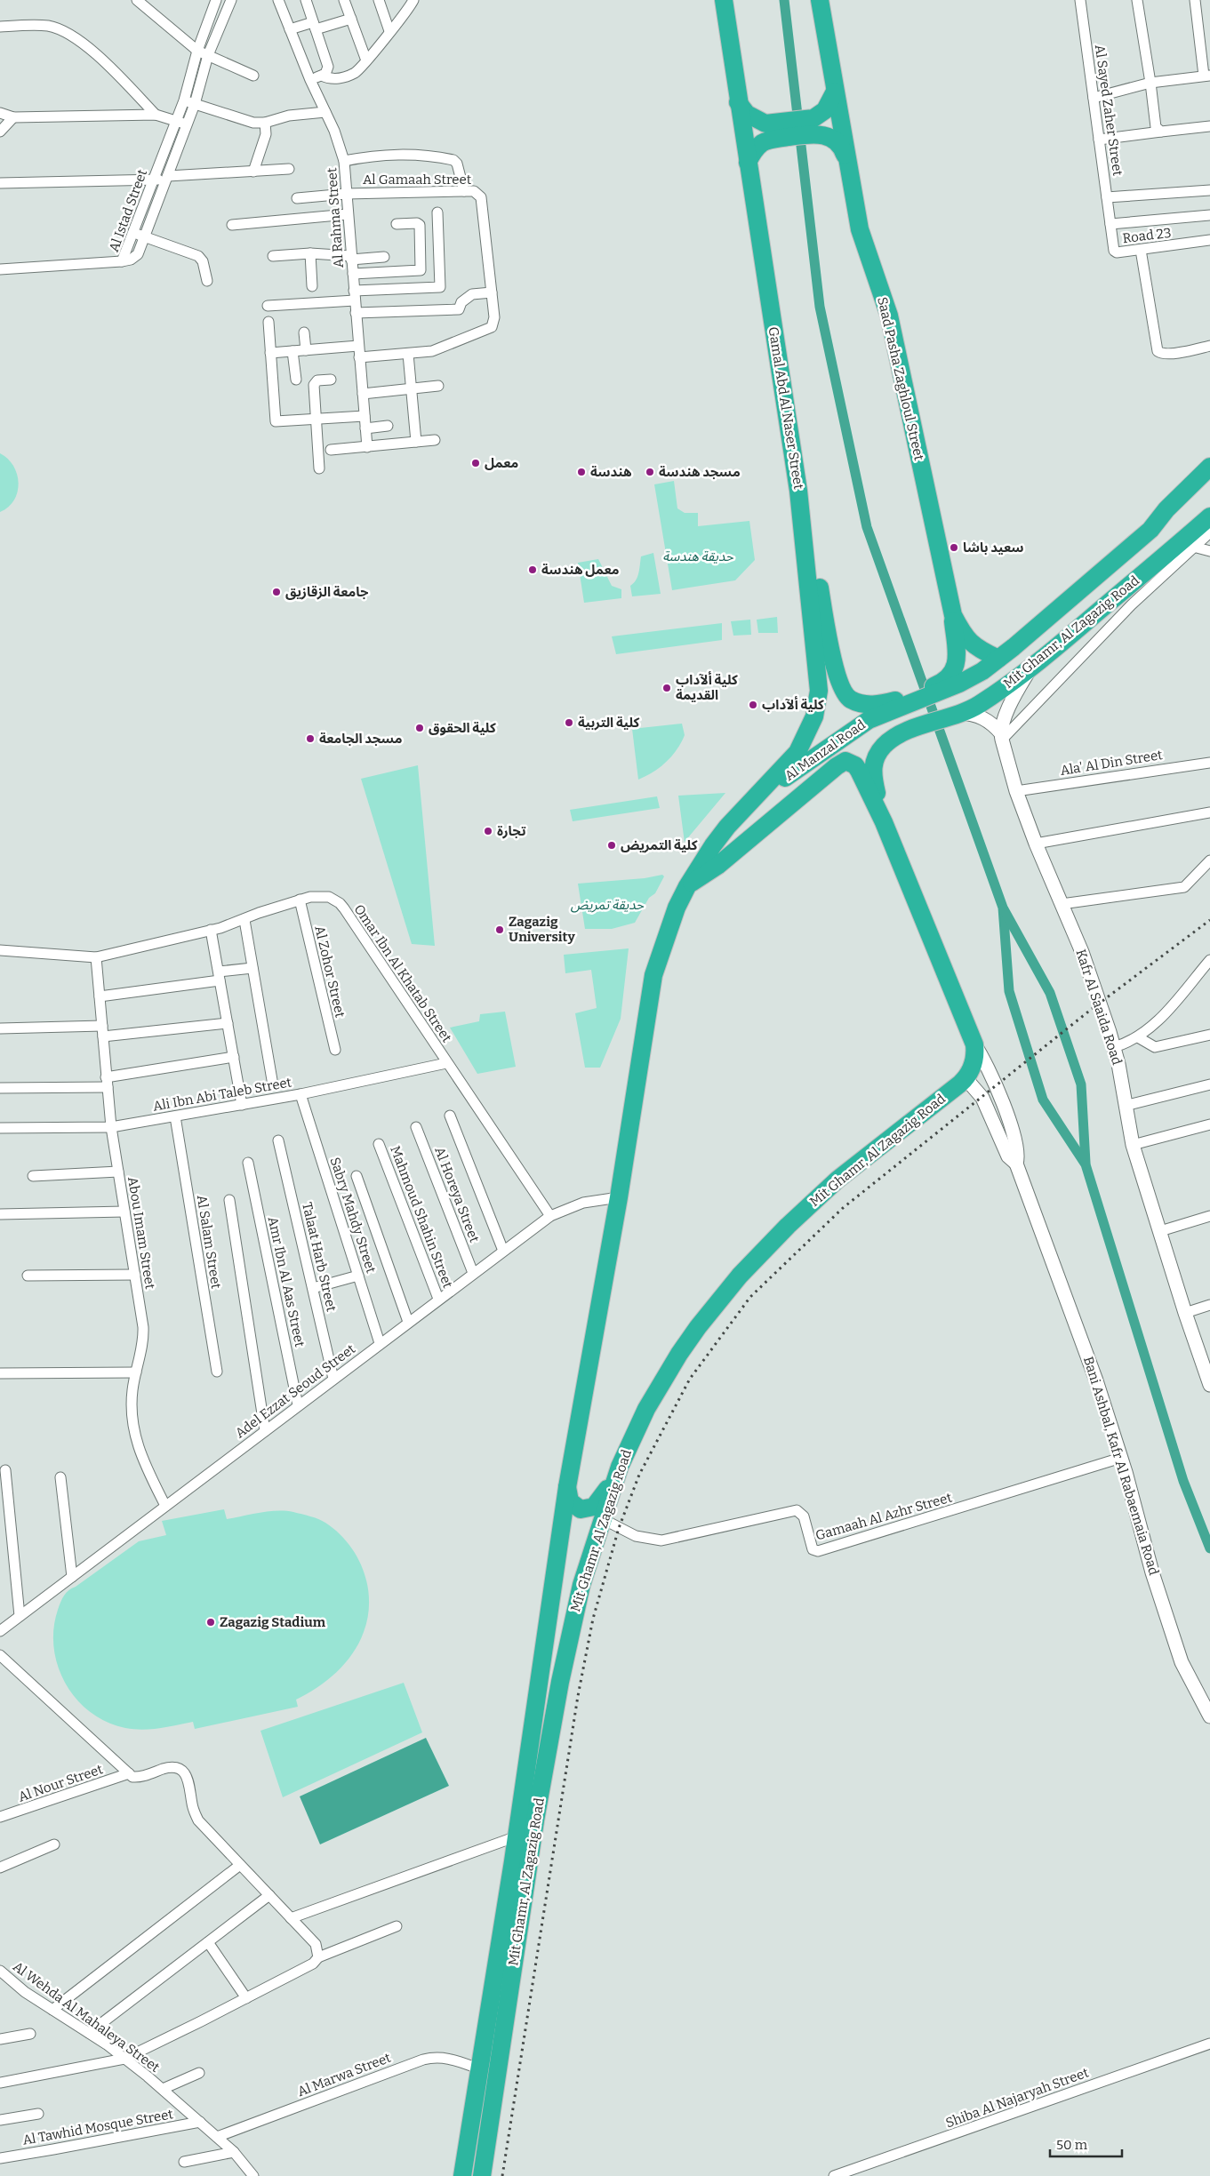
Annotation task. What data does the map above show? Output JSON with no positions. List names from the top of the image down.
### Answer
{
  "streets": {
    "highway": [
      "Saad Pasha Zaghloul Street",
      "Gamal Abd Al Naser Street",
      "Mit Ghamr, Al Zagazig Road",
      "Al Manzal Road"
    ],
    "street": [
      "Al Sayed Zaher Street",
      "Al Gamaah Street",
      "Al Istad Street",
      "Al Rahma Street",
      "Road 23",
      "Ala' Al Din Street",
      "Al Zohor Street",
      "Omar Ibn Al Khatab Street",
      "Kafr Al Saaida Road",
      "Ali Ibn Abi Taleb Street",
      "Al Horeya Street",
      "Sabry Mahdy Street",
      "Mahmoud Shahin Street",
      "Abou Imam Street",
      "Al Salam Street",
      "Talaat Harb Street",
      "Amr Ibn Al Aas Street",
      "Adel Ezzat Seoud Street",
      "Bani Ashbal, Kafr Al Rabaemaia Road",
      "Gamaah Al Azhr Street",
      "Al Nour Street",
      "Al Wehda Al Mahaleya Street",
      "Al Marwa Street",
      "Shiba Al Najaryah Street",
      "Al Tawhid Mosque Street"
    ]
  },
  "crossings": [
    ["Al Sayed Zaher Street", "Road 23"],
    ["Al Gamaah Street", "Al Rahma Street"],
    ["Saad Pasha Zaghloul Street", "Mit Ghamr, Al Zagazig Road"],
    ["Gamal Abd Al Naser Street", "Mit Ghamr, Al Zagazig Road"],
    ["Gamal Abd Al Naser Street", "Al Manzal Road"],
    ["Mit Ghamr, Al Zagazig Road", "Al Manzal Road"],
    ["Mit Ghamr, Al Zagazig Road", "Adel Ezzat Seoud Street"],
    ["Mit Ghamr, Al Zagazig Road", "Gamaah Al Azhr Street"],
    ["Mit Ghamr, Al Zagazig Road", "Al Marwa Street"],
    ["Ala' Al Din Street", "Kafr Al Saaida Road"],
    ["Al Zohor Street", "Omar Ibn Al Khatab Street"],
    ["Omar Ibn Al Khatab Street", "Ali Ibn Abi Taleb Street"],
    ["Omar Ibn Al Khatab Street", "Abou Imam Street"],
    ["Omar Ibn Al Khatab Street", "Adel Ezzat Seoud Street"],
    ["Ali Ibn Abi Taleb Street", "Sabry Mahdy Street"],
    ["Ali Ibn Abi Taleb Street", "Abou Imam Street"],
    ["Ali Ibn Abi Taleb Street", "Al Salam Street"],
    ["Al Horeya Street", "Adel Ezzat Seoud Street"],
    ["Sabry Mahdy Street", "Adel Ezzat Seoud Street"],
    ["Mahmoud Shahin Street", "Adel Ezzat Seoud Street"],
    ["Abou Imam Street", "Adel Ezzat Seoud Street"],
    ["Talaat Harb Street", "Adel Ezzat Seoud Street"],
    ["Amr Ibn Al Aas Street", "Adel Ezzat Seoud Street"],
    ["Bani Ashbal, Kafr Al Rabaemaia Road", "Gamaah Al Azhr Street"],
    ["Al Wehda Al Mahaleya Street", "Al Marwa Street"],
    ["Al Wehda Al Mahaleya Street", "Al Tawhid Mosque Street"]
  ],
  "parks": ["حديقة هندسة", "حديقة تمريض"],
  "places": [
    "معمل",
    "هندسة",
    "مسجد هندسة",
    "سعيد باشا",
    "معمل هندسة",
    "جامعة الزقازيق",
    "كلية ألآداب القديمة",
    "كلية ألآداب",
    "كلية التربية",
    "كلية الحقوق",
    "مسجد الجامعة",
    "تجارة",
    "كلية التمريض",
    "Zagazig University",
    "Zagazig Stadium"
  ],
  "scale_bar": "50 m"
}
